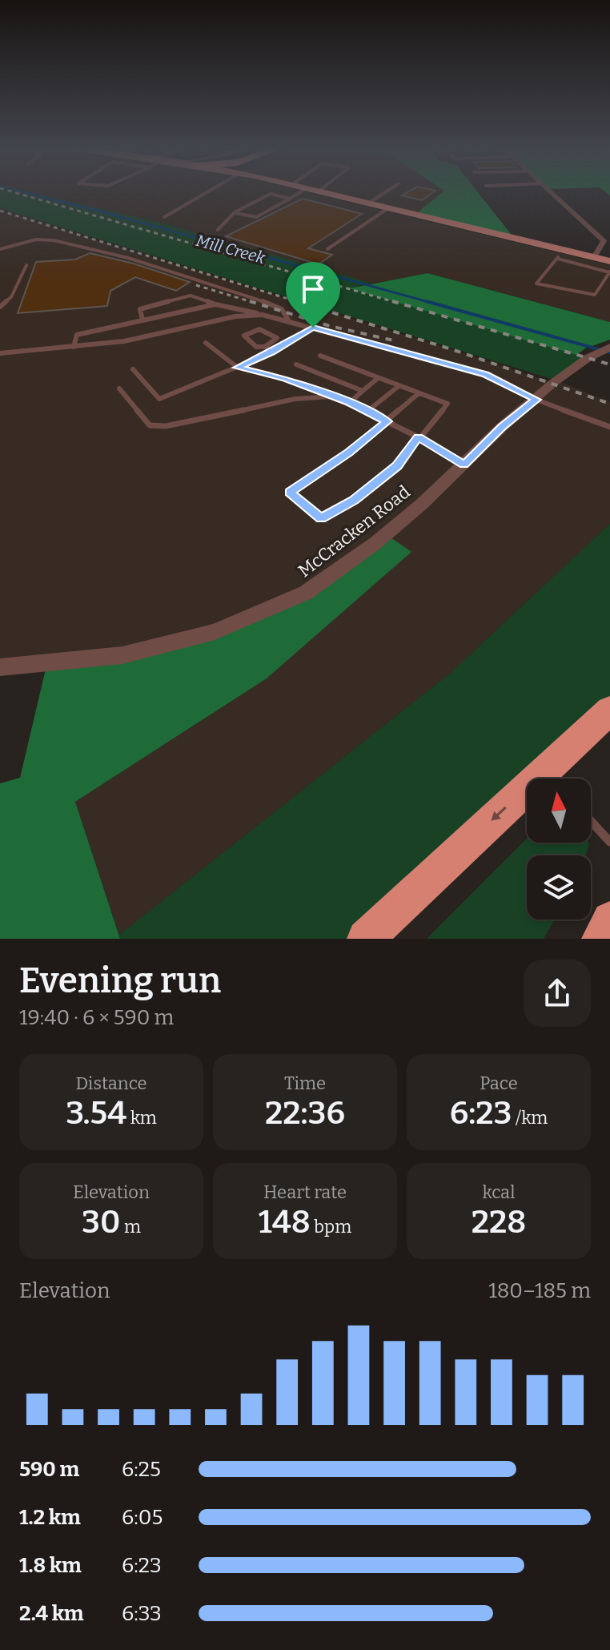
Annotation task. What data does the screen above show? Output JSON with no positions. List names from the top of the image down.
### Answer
{
  "streets": {
    "street": ["McCracken Road"]
  },
  "water": ["Mill Creek"],
  "north": "top",
  "page": {
    "heading": ["Evening run", "19:40 · 6 × 590 m"],
    "stats": [
      ["Distance", "3.54 km"],
      ["Time", "22:36"],
      ["Pace", "6:23 /km"],
      ["Elevation", "30 m"],
      ["Heart rate", "148 bpm"],
      ["kcal", "228"]
    ],
    "chart": ["Elevation", "180–185 m"],
    "list": [
      {
        "name": "590 m",
        "note": "6:25"
      },
      {
        "name": "1.2 km",
        "note": "6:05"
      },
      {
        "name": "1.8 km",
        "note": "6:23"
      },
      {
        "name": "2.4 km",
        "note": "6:33"
      }
    ]
  }
}
